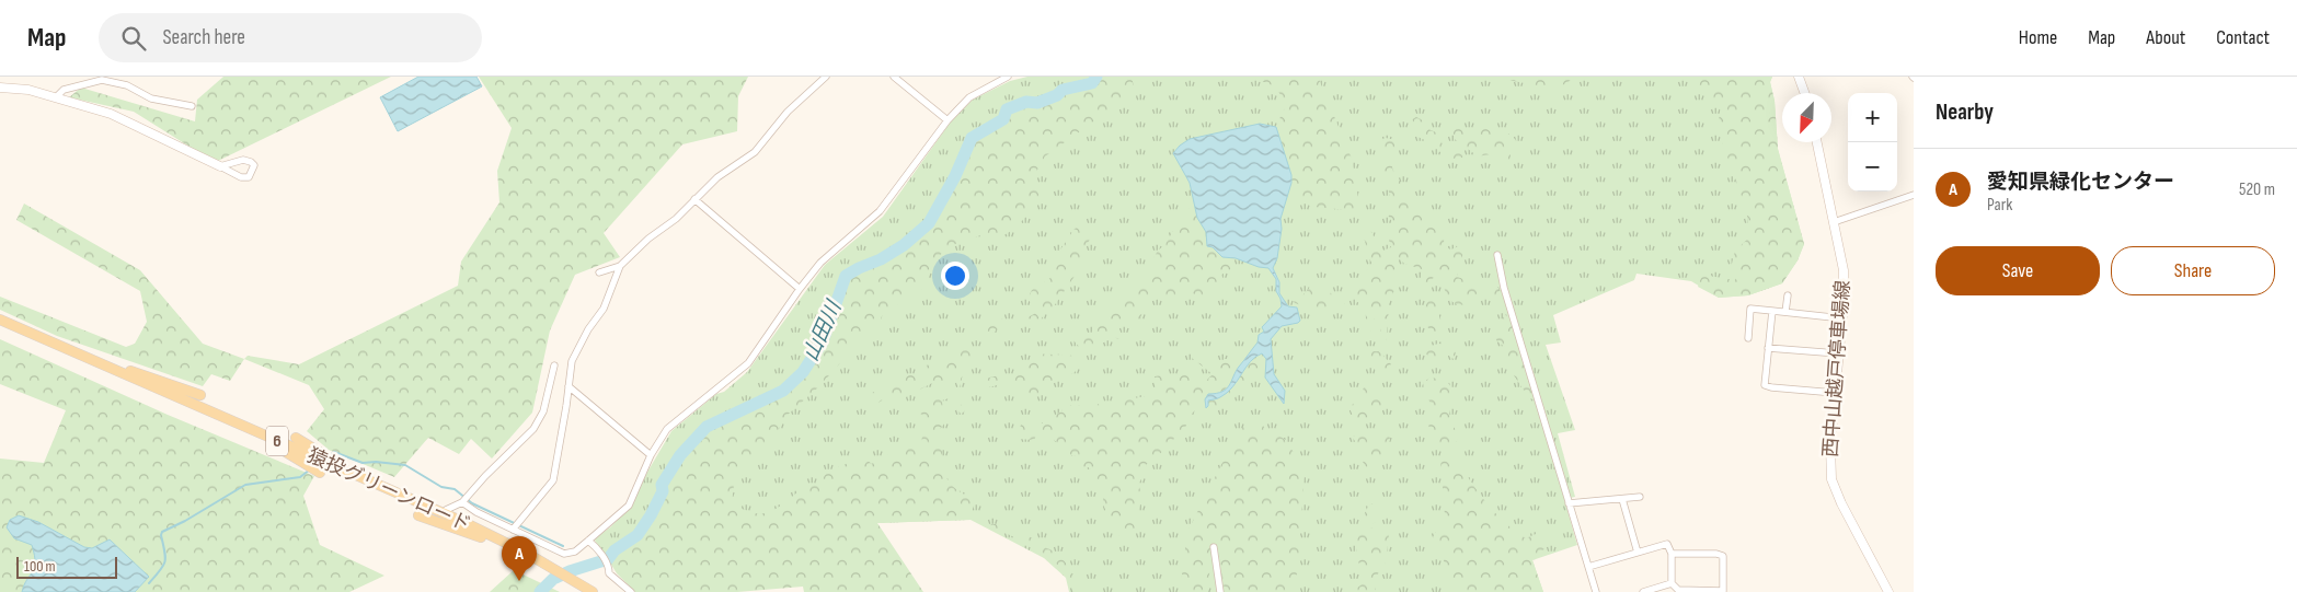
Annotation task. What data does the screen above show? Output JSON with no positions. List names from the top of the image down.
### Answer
{
  "streets": {
    "main road": ["西中山越戸停車場線", "6", "猿投グリーンロード"]
  },
  "water": ["山田川"],
  "scale_bar": "100 m",
  "north": "bottom left",
  "page": {
    "header": "Map",
    "search": "Search here",
    "nav": [
      "Home",
      "Map",
      "About",
      "Contact"
    ],
    "heading": "Nearby",
    "map_buttons": ["+", "−"],
    "list": [
      {
        "mark": "A",
        "name": "愛知県緑化センター",
        "note": "Park",
        "value": "520 m"
      }
    ],
    "buttons": ["Save", "Share"],
    "pins": "A",
    "scale": "100 m"
  }
}
